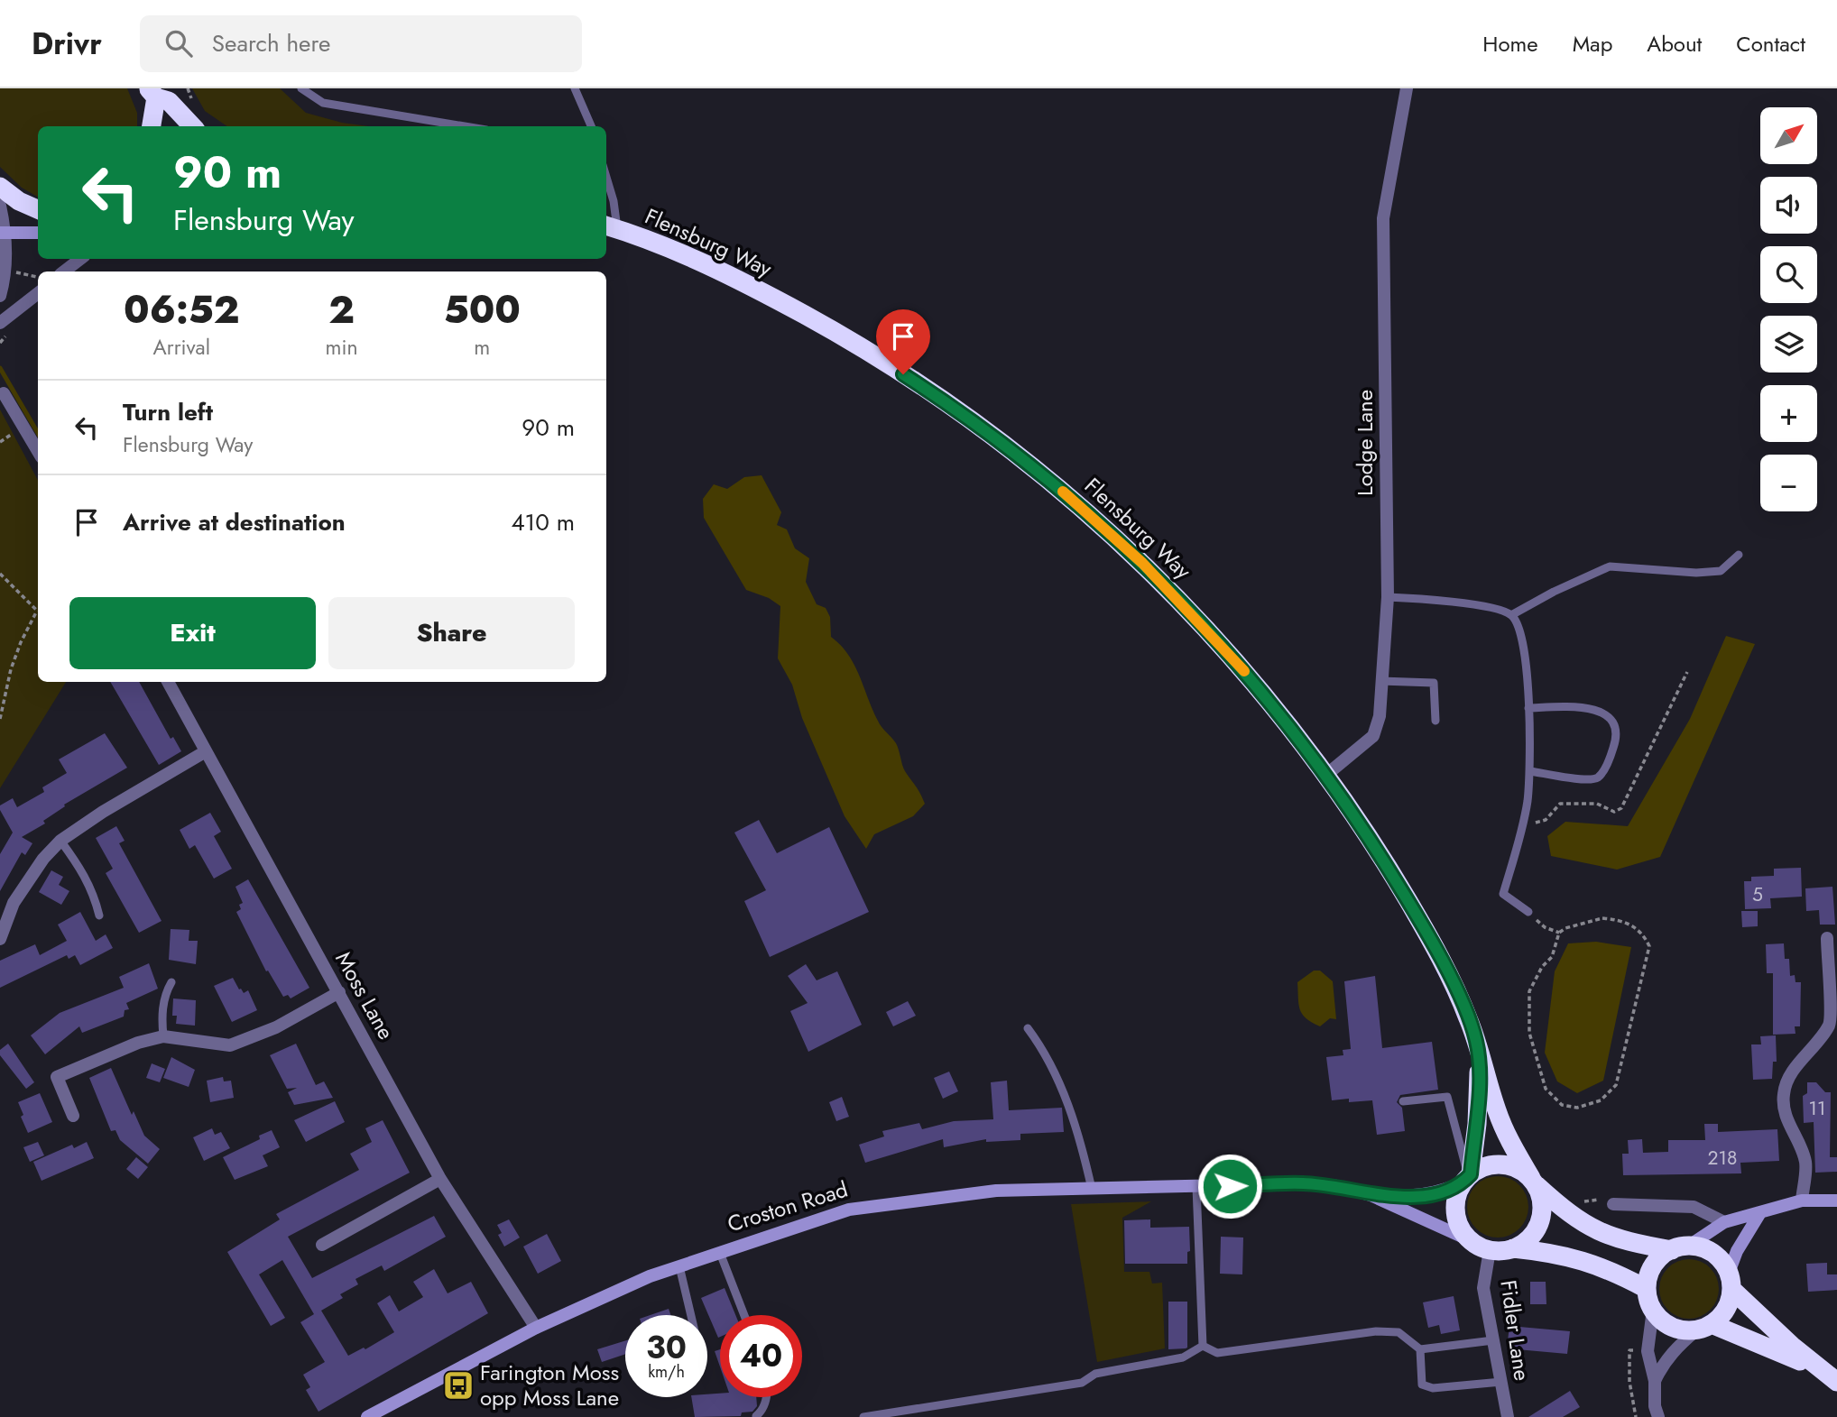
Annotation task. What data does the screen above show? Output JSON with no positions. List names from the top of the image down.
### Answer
{
  "streets": {
    "highway": ["Flensburg Way"],
    "street": [
      "Lodge Lane",
      "Moss Lane",
      "Croston Road",
      "Fidler Lane"
    ]
  },
  "crossings": [
    ["Flensburg Way", "Lodge Lane"],
    ["Flensburg Way", "Croston Road"],
    ["Flensburg Way", "Fidler Lane"],
    ["Moss Lane", "Croston Road"],
    ["Croston Road", "Fidler Lane"]
  ],
  "places": {
    "bus stop": ["Farington Moss opp Moss Lane"]
  },
  "house_numbers": ["5", "11", "218"],
  "north": "top right",
  "page": {
    "header": "Drivr",
    "search": "Search here",
    "nav": [
      "Home",
      "Map",
      "About",
      "Contact"
    ],
    "map_buttons": ["+", "−"],
    "turn": ["90 m", "Flensburg Way"],
    "eta": [
      "06:52",
      "Arrival",
      "2",
      "min",
      "500",
      "m"
    ],
    "list": [
      {
        "name": "Turn left",
        "note": "Flensburg Way",
        "value": "90 m"
      },
      {
        "name": "Arrive at destination",
        "value": "410 m"
      }
    ],
    "buttons": ["Exit", "Share"],
    "speed": "30 km/h",
    "limit": "40"
  }
}
